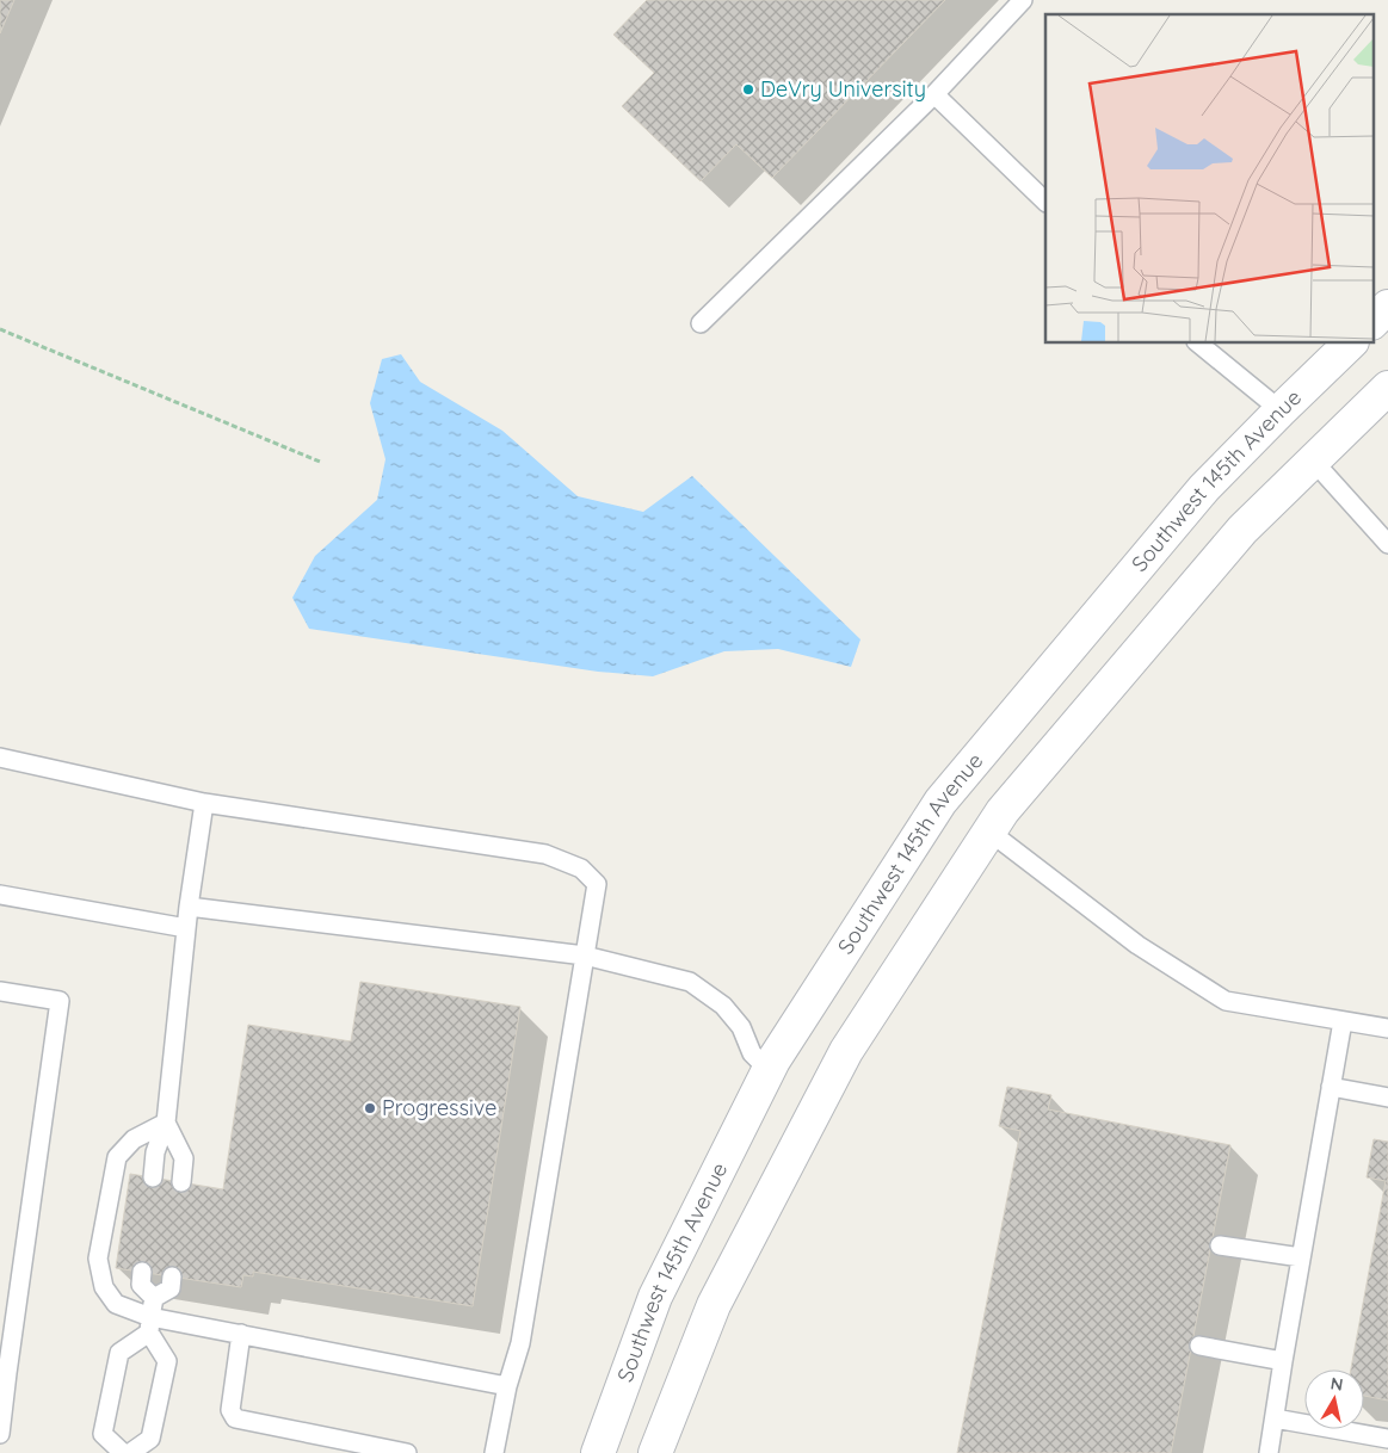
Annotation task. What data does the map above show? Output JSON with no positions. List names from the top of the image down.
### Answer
{
  "streets": {
    "street": ["Southwest 145th Avenue"]
  },
  "places": ["DeVry University", "Progressive"],
  "north": "top"
}
